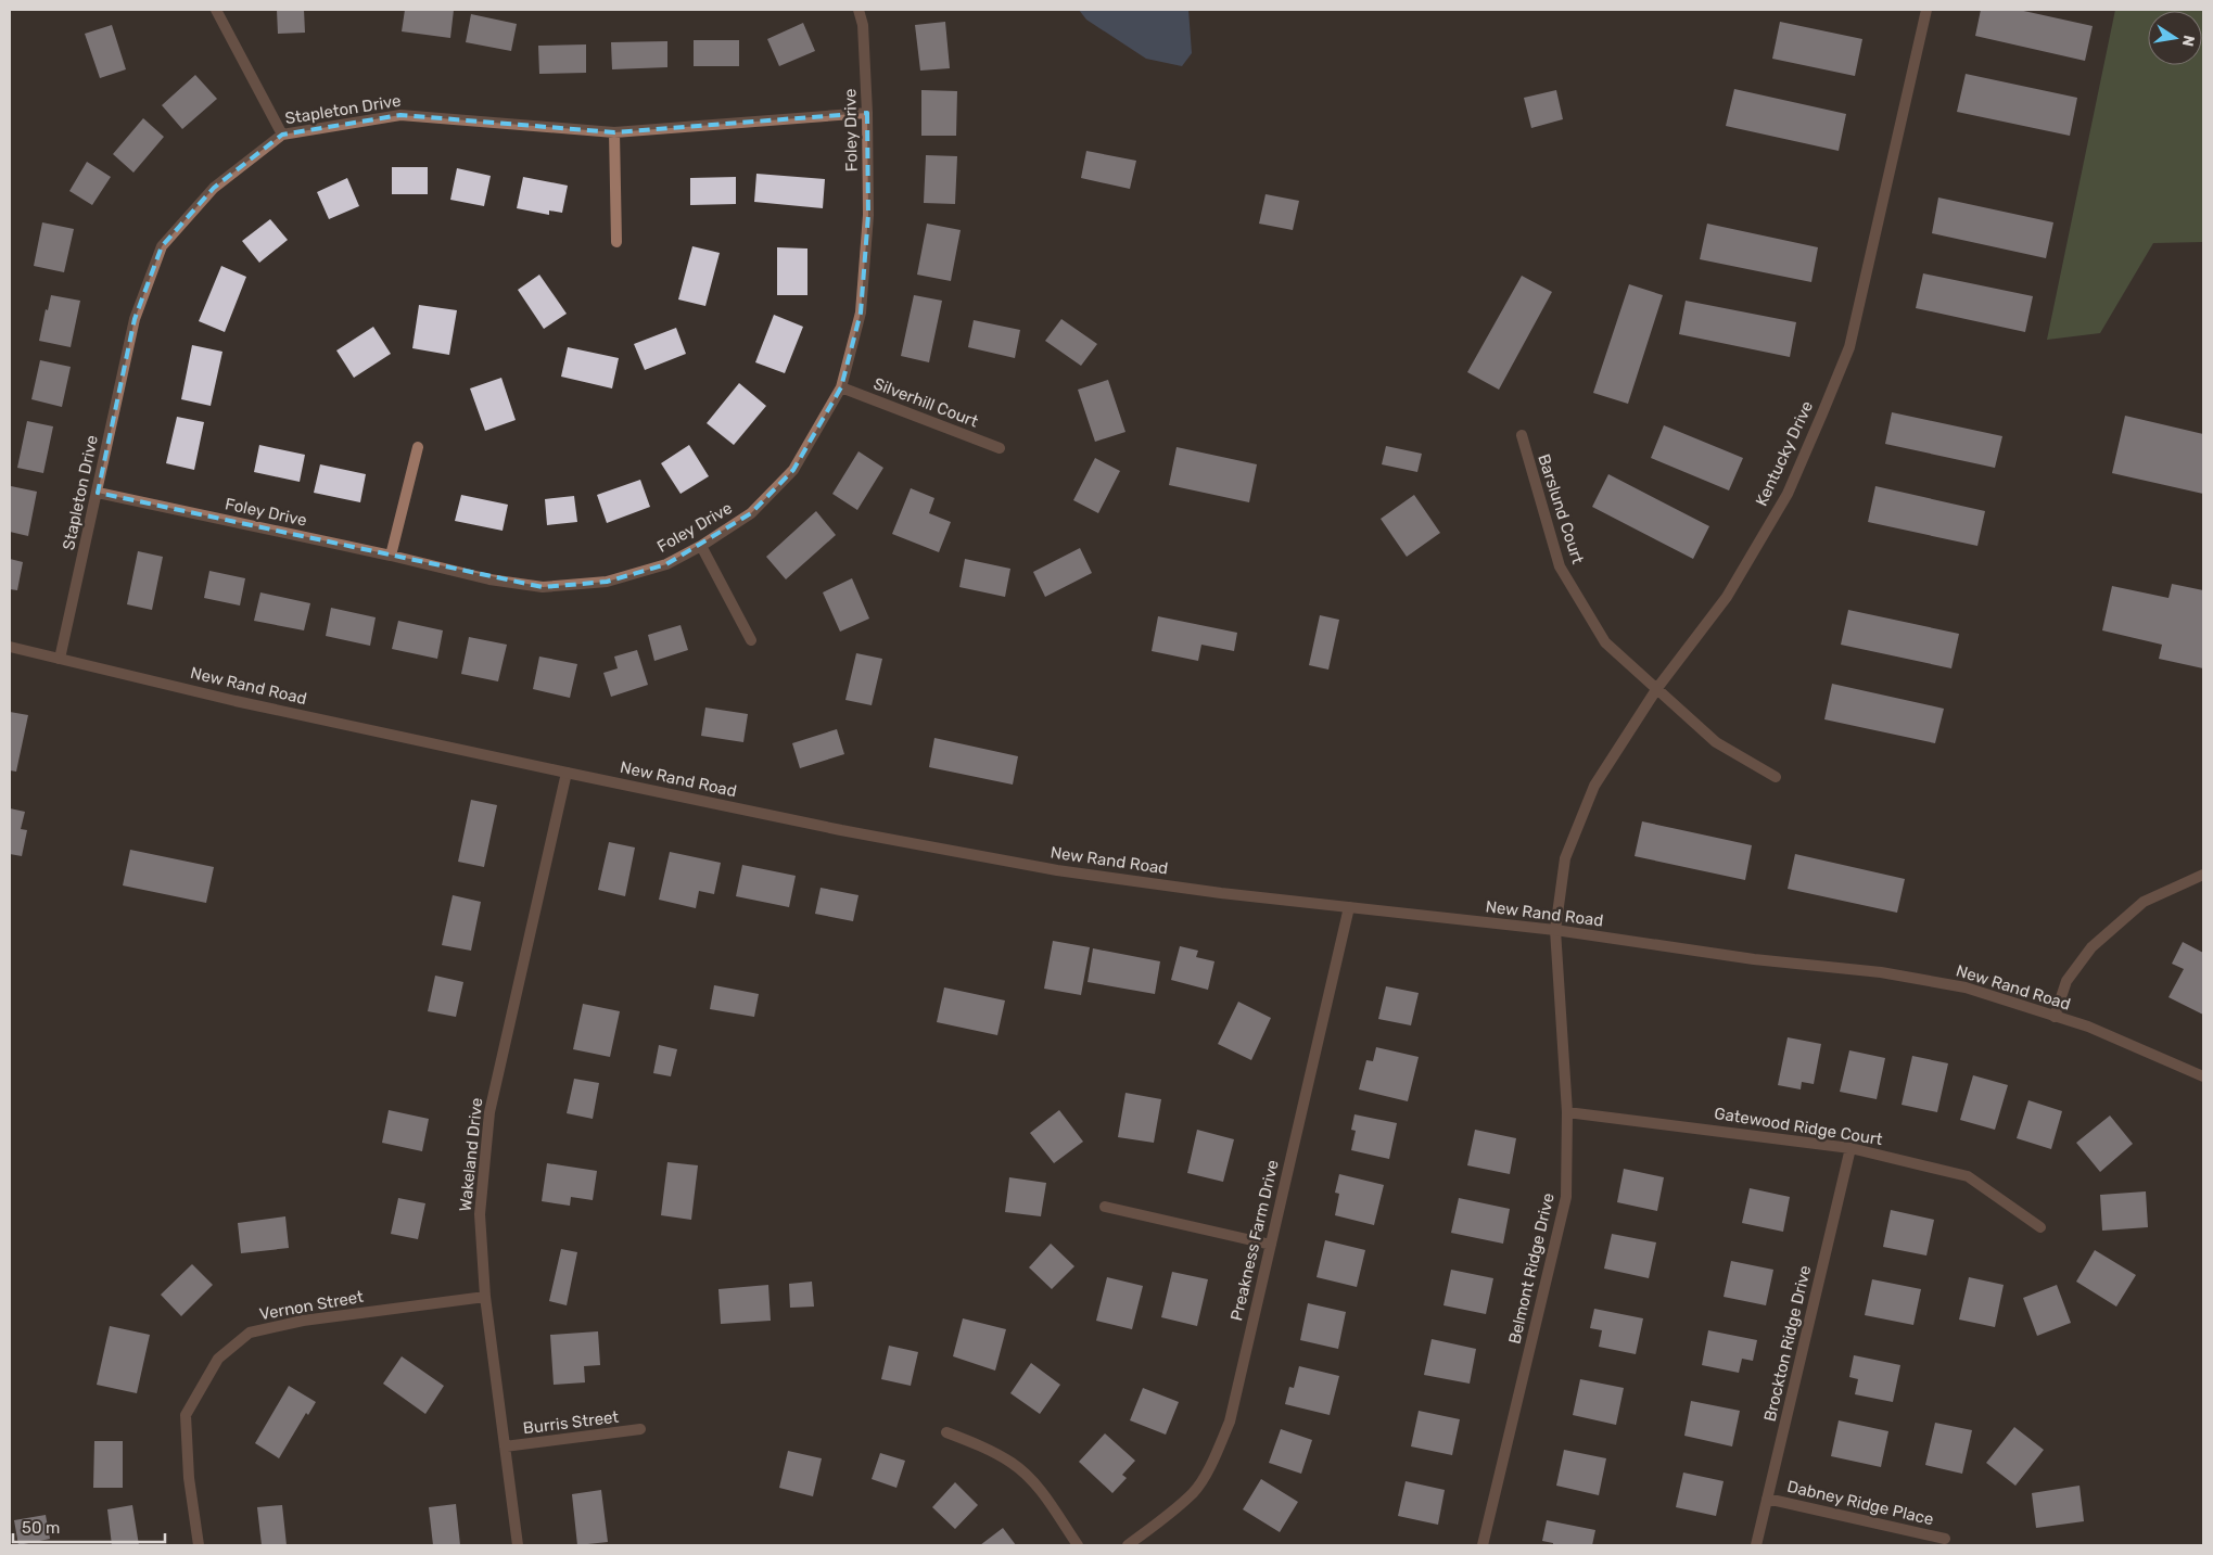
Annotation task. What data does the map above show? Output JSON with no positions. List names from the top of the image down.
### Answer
{
  "streets": {
    "street": [
      "Stapleton Drive",
      "Foley Drive",
      "Silverhill Court",
      "Kentucky Drive",
      "Barslund Court",
      "New Rand Road",
      "Gatewood Ridge Court",
      "Wakeland Drive",
      "Preakness Farm Drive",
      "Belmont Ridge Drive",
      "Vernon Street",
      "Brockton Ridge Drive",
      "Burris Street",
      "Dabney Ridge Place"
    ]
  },
  "crossings": [
    ["Stapleton Drive", "Foley Drive"],
    ["Stapleton Drive", "New Rand Road"],
    ["Foley Drive", "Silverhill Court"],
    ["Kentucky Drive", "Barslund Court"],
    ["Kentucky Drive", "New Rand Road"],
    ["Kentucky Drive", "Belmont Ridge Drive"],
    ["New Rand Road", "Wakeland Drive"],
    ["New Rand Road", "Preakness Farm Drive"],
    ["New Rand Road", "Belmont Ridge Drive"],
    ["Gatewood Ridge Court", "Belmont Ridge Drive"],
    ["Gatewood Ridge Court", "Brockton Ridge Drive"],
    ["Wakeland Drive", "Vernon Street"],
    ["Wakeland Drive", "Burris Street"],
    ["Brockton Ridge Drive", "Dabney Ridge Place"]
  ],
  "scale_bar": "50 m",
  "north": "right"
}
